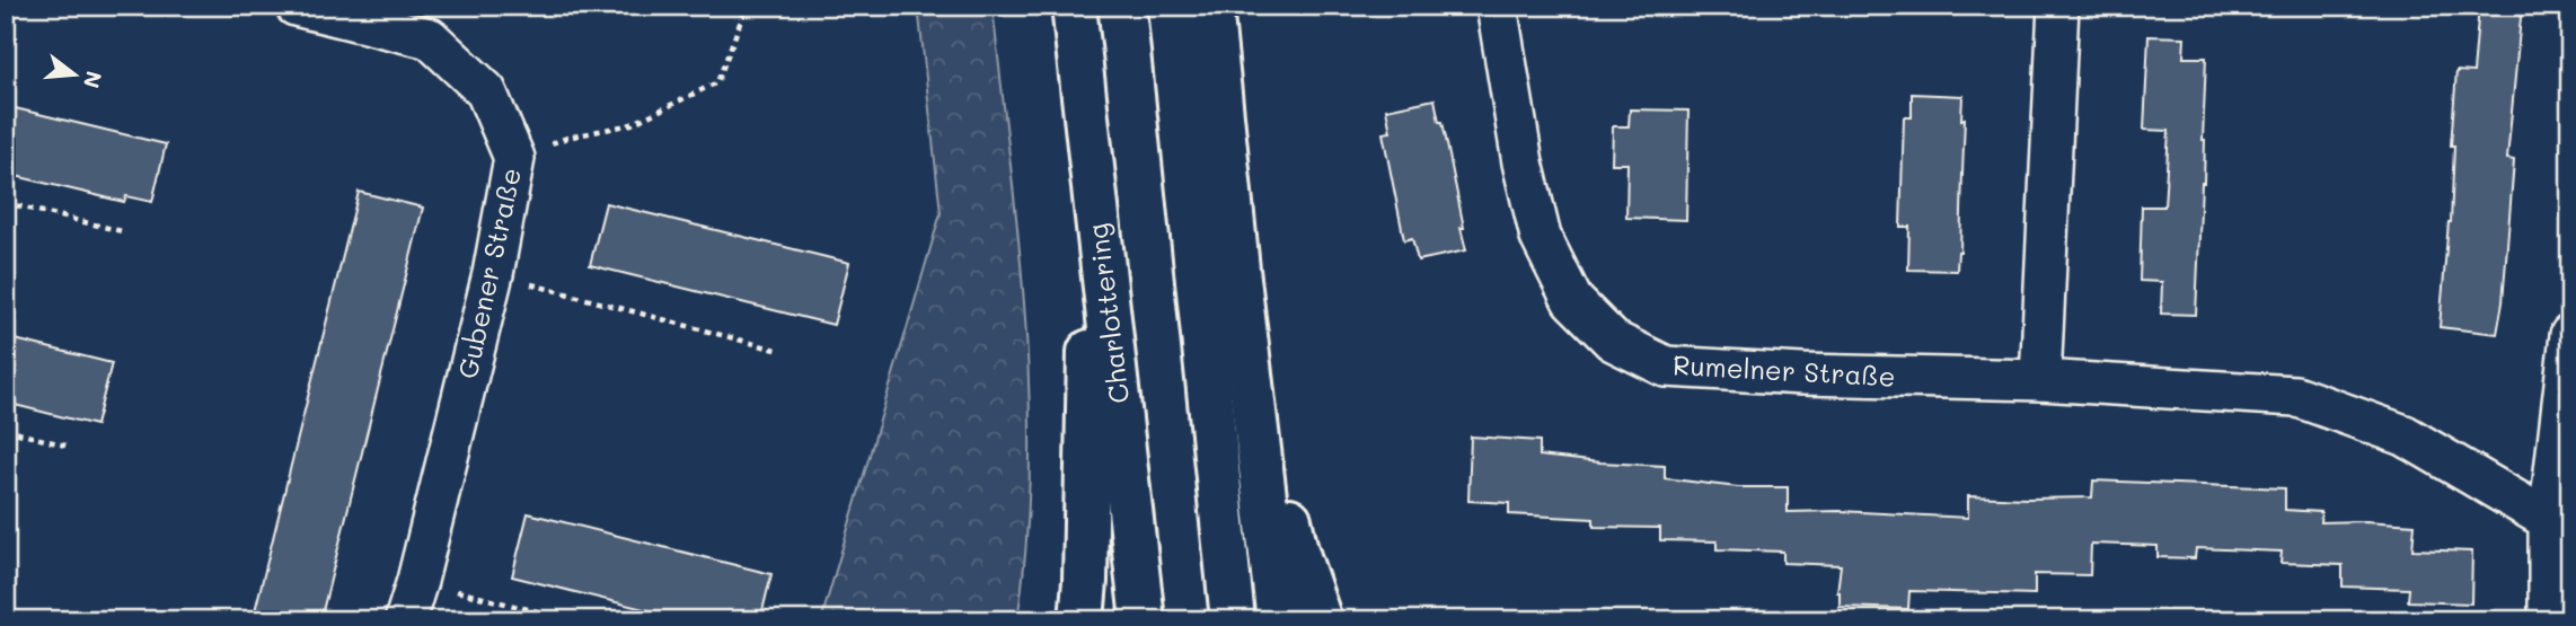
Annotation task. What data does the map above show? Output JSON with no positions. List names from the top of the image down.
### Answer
{
  "streets": {
    "highway": ["Charlottering"],
    "street": ["Gubener Straße", "Rumelner Straße"]
  },
  "north": "right"
}
